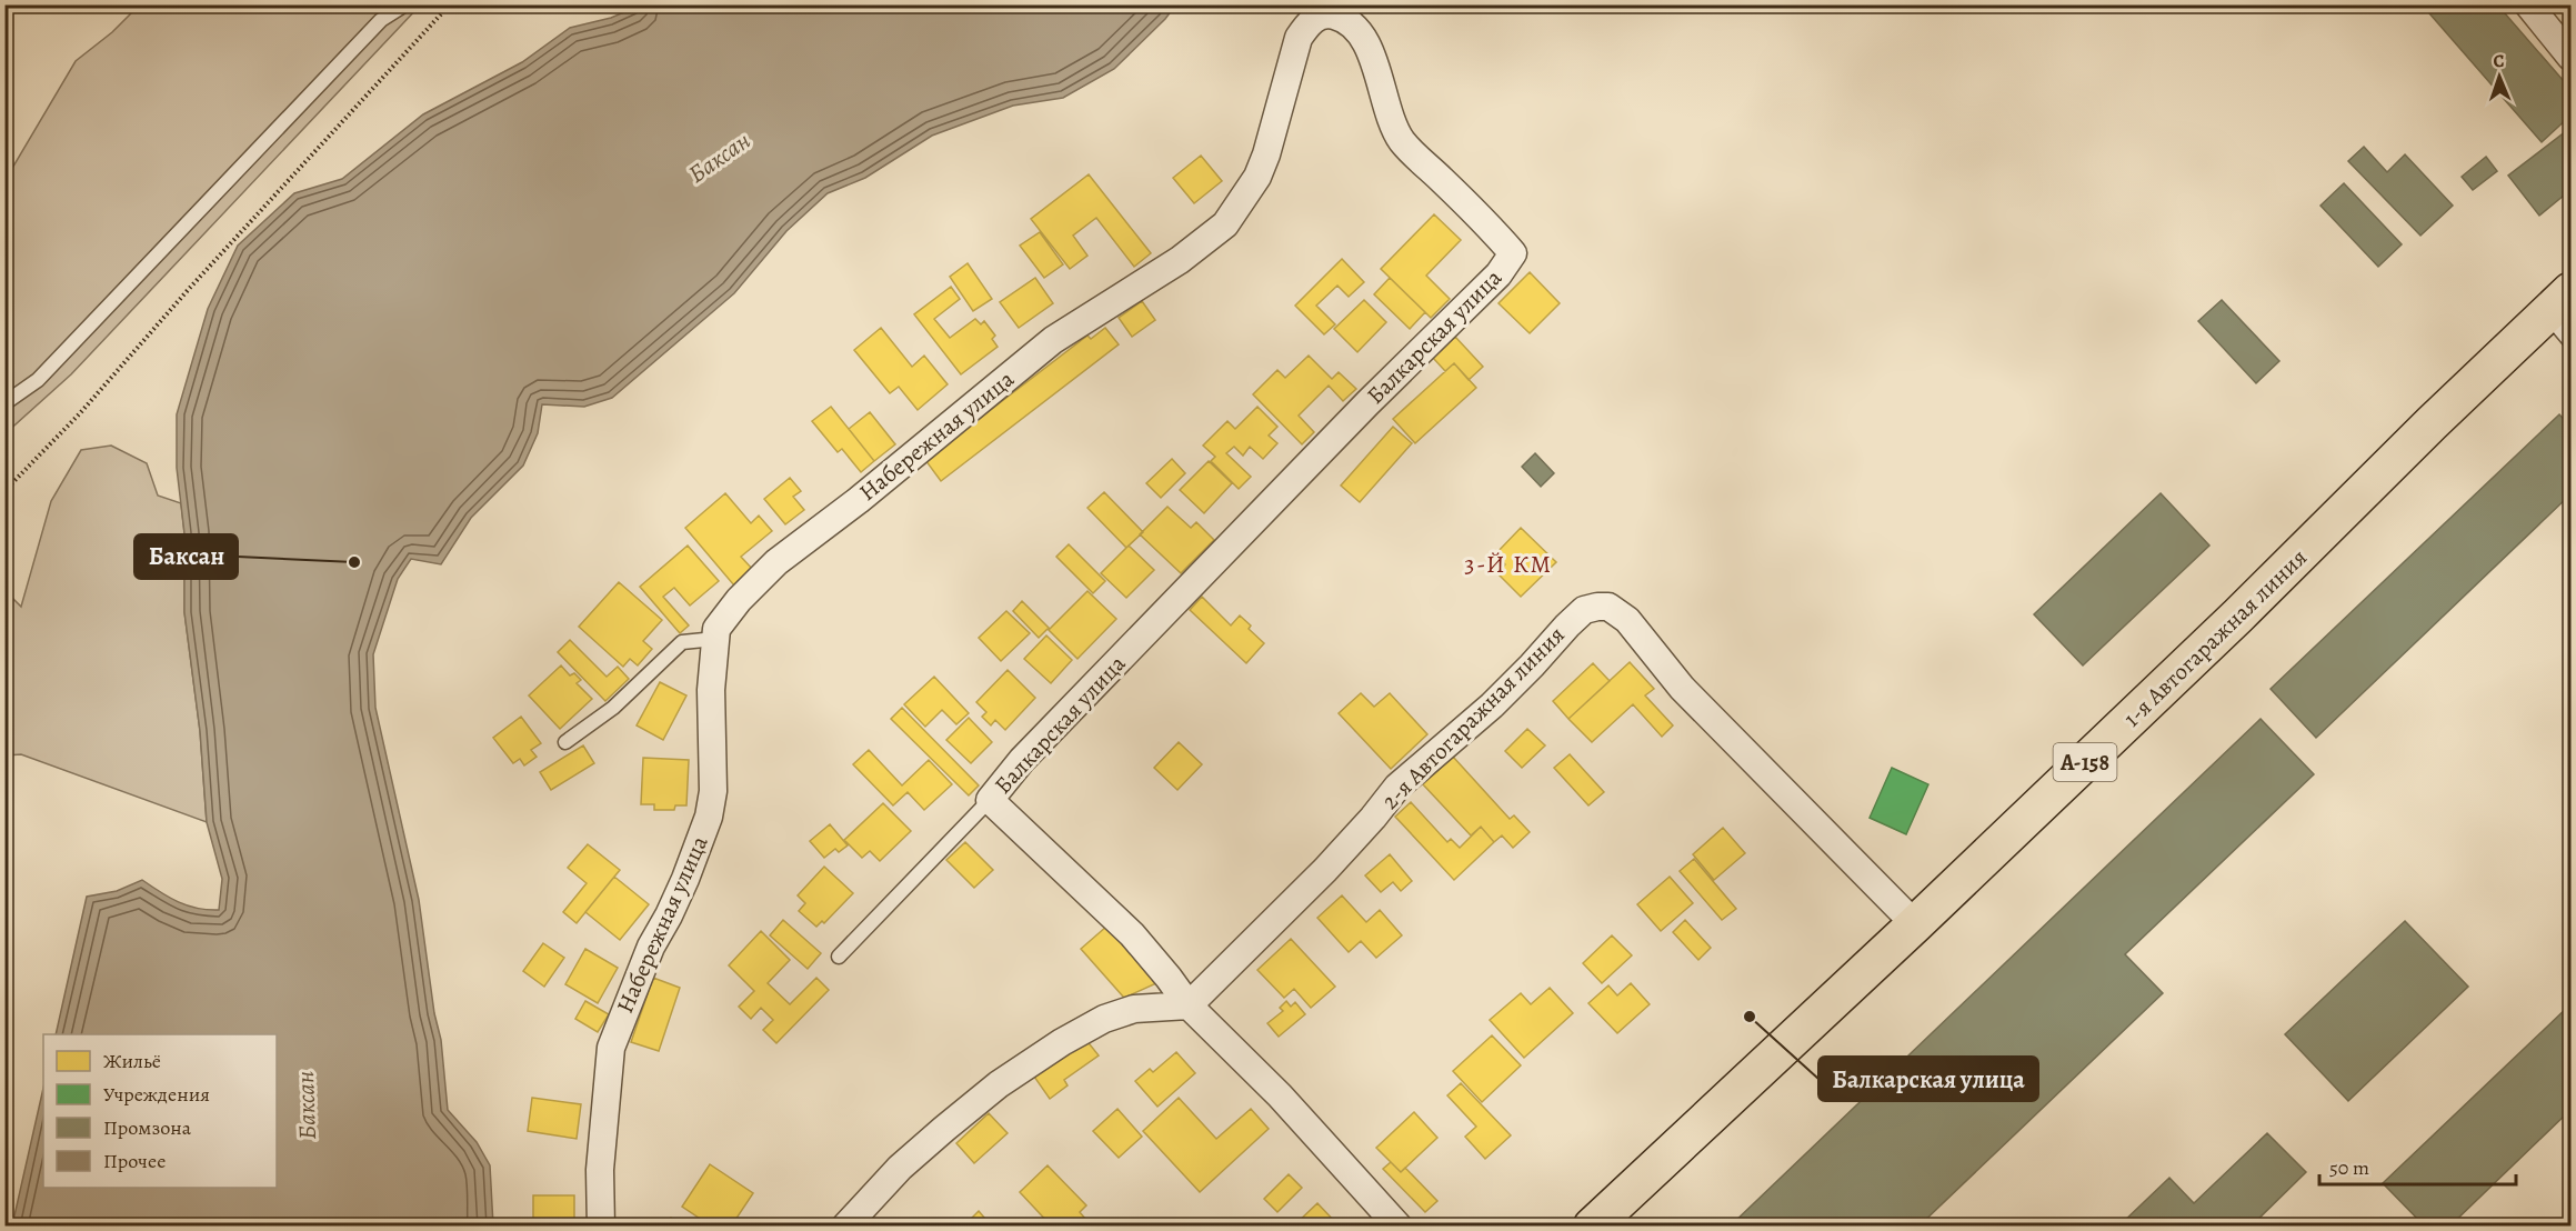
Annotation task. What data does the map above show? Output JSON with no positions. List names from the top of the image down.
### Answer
{
  "streets": {
    "main road": ["1-я Автогаражная линия", "А-158"],
    "street": ["Балкарская улица", "Набережная улица", "2-я Автогаражная линия"]
  },
  "crossings": [
    ["Балкарская улица", "Набережная улица"],
    ["Балкарская улица", "2-я Автогаражная линия"],
    ["1-я Автогаражная линия", "2-я Автогаражная линия"]
  ],
  "districts": ["3-Й КМ"],
  "water": ["Баксан"],
  "places": ["Баксан", "Балкарская улица"],
  "legend": [
    "Жильё",
    "Учреждения",
    "Промзона",
    "Прочее"
  ],
  "scale_bar": "50 m",
  "north": "top"
}
